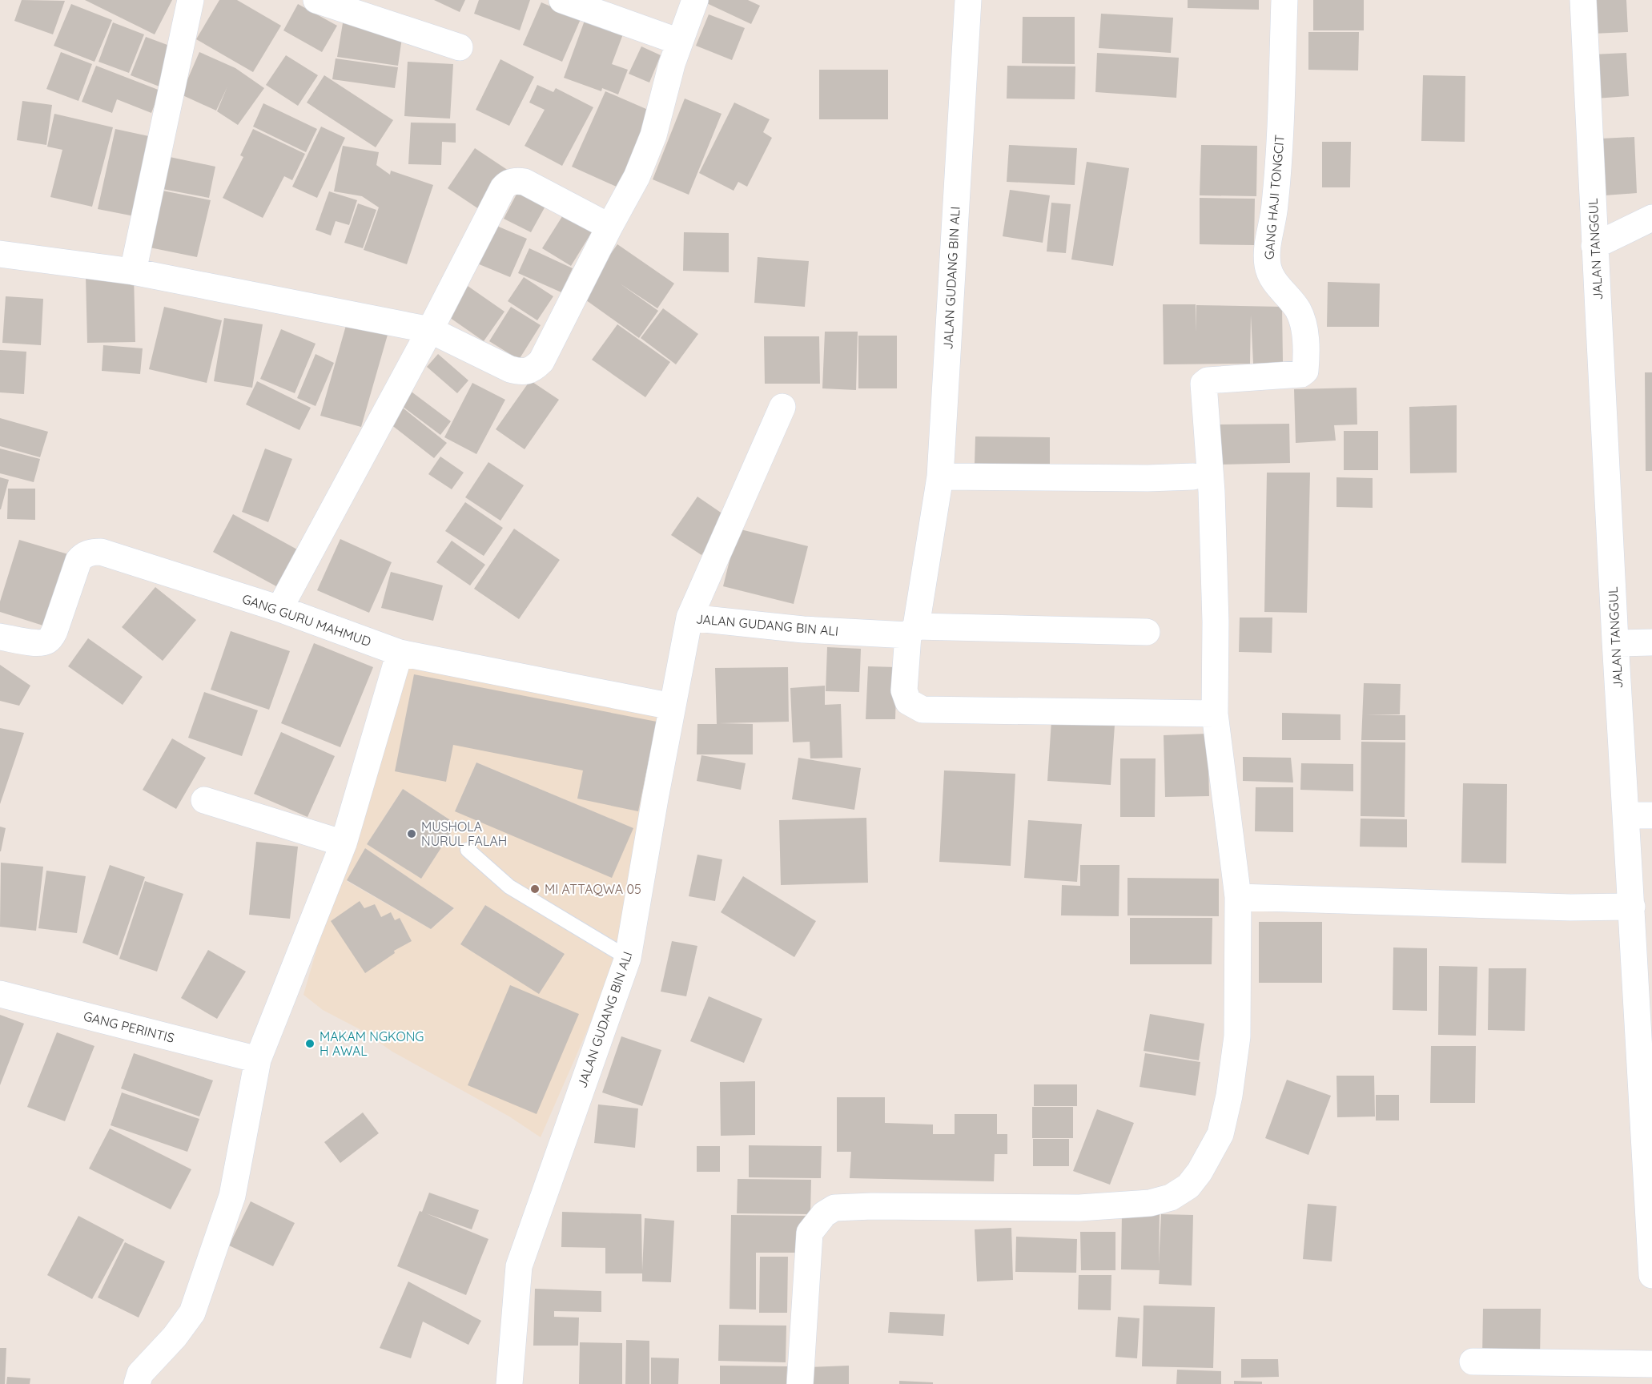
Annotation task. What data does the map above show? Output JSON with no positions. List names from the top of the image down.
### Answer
{
  "streets": {
    "street": [
      "GANG HAJI TONGCIT",
      "JALAN TANGGUL",
      "JALAN GUDANG BIN ALI",
      "GANG GURU MAHMUD",
      "GANG PERINTIS"
    ]
  },
  "crossings": [
    ["JALAN GUDANG BIN ALI", "GANG GURU MAHMUD"]
  ],
  "places": ["MUSHOLA NURUL FALAH", "MI ATTAQWA 05", "MAKAM NGKONG H AWAL"]
}
